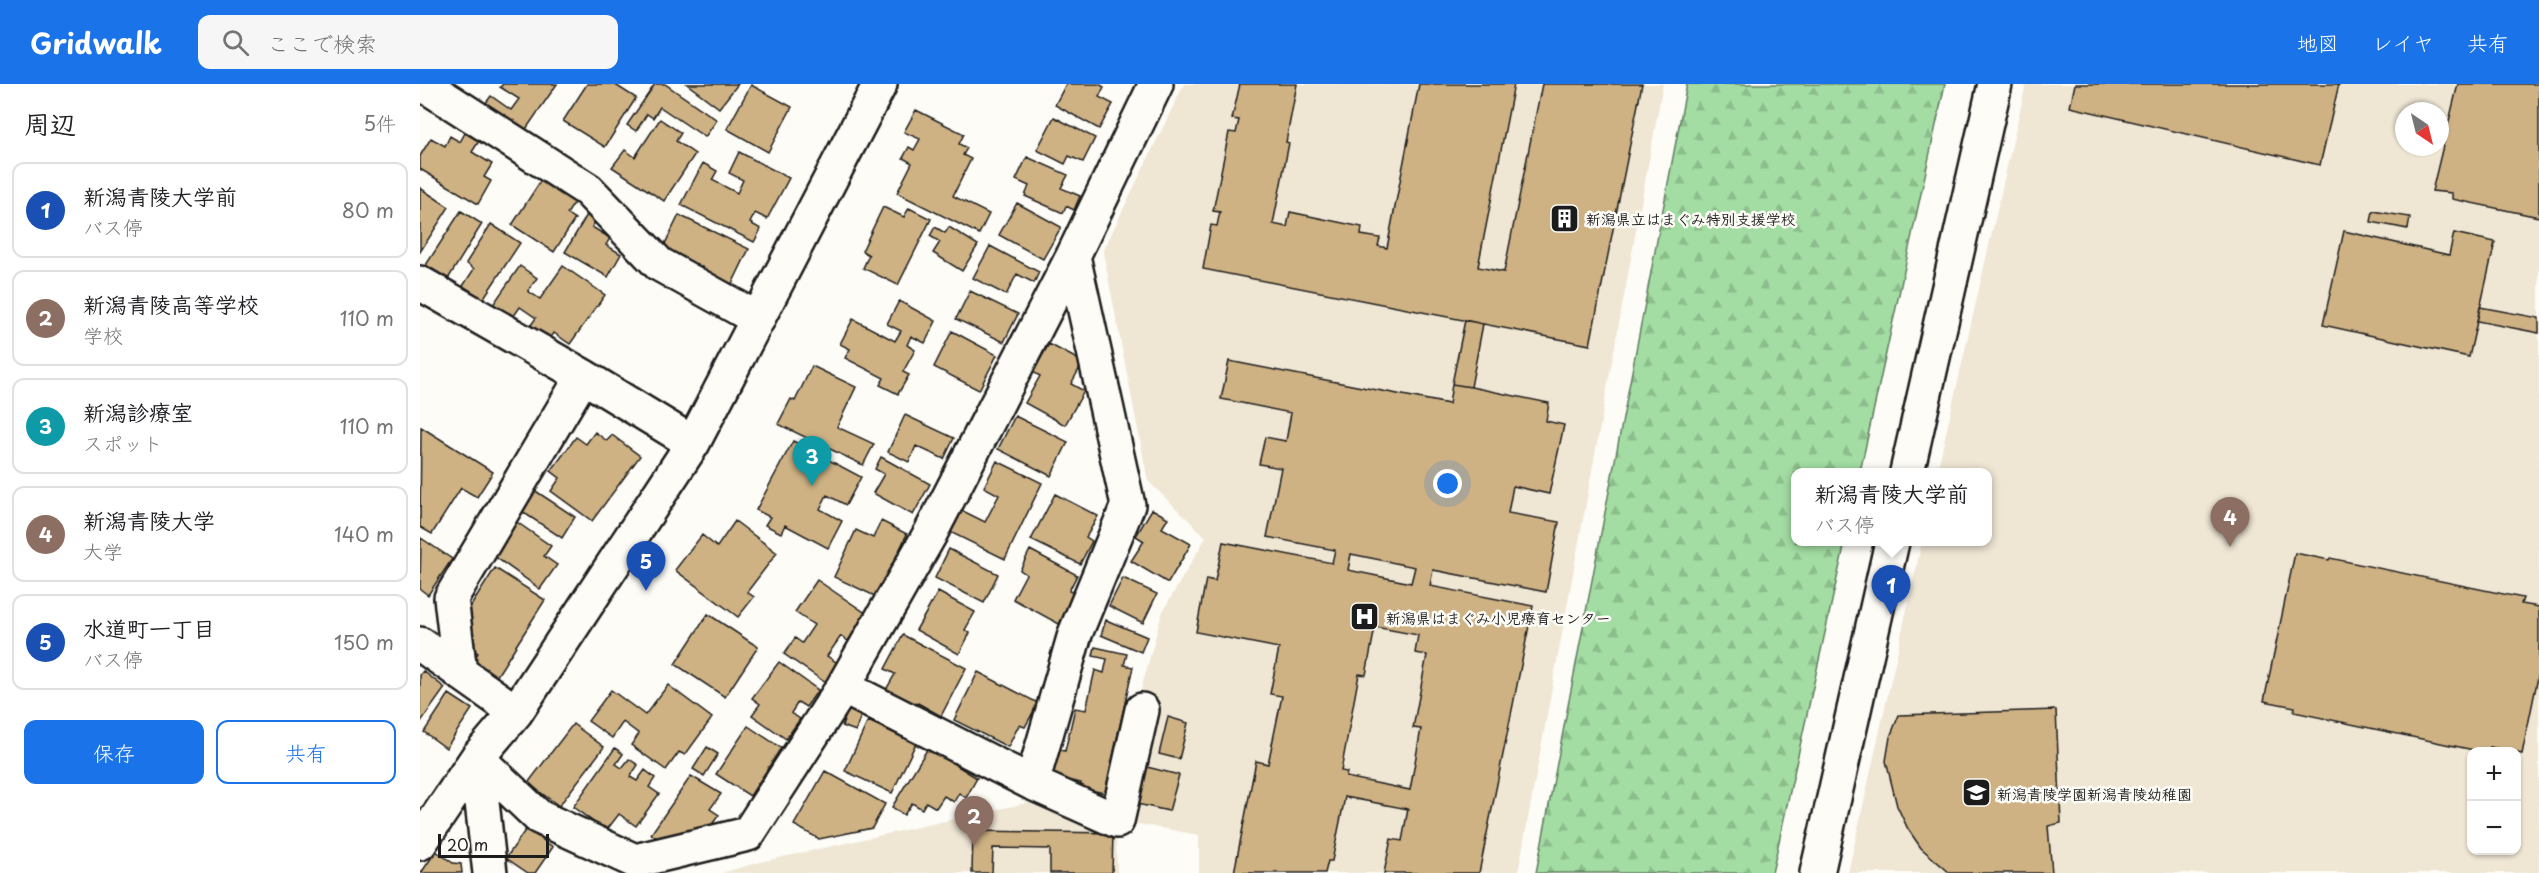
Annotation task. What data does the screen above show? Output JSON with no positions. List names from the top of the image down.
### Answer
{
  "places": {
    "building": ["新潟県立はまぐみ特別支援学校"],
    "hospital": ["新潟県はまぐみ小児療育センター"],
    "school or university": ["新潟青陵学園新潟青陵幼稚園"]
  },
  "scale_bar": "20 m",
  "north": "bottom right",
  "page": {
    "header": "Gridwalk",
    "search": "ここで検索",
    "nav": ["地図", "レイヤ", "共有"],
    "heading": ["周辺", "5件"],
    "list": [
      {
        "mark": "1",
        "name": "新潟青陵大学前",
        "note": "バス停",
        "value": "80 m"
      },
      {
        "mark": "2",
        "name": "新潟青陵高等学校",
        "note": "学校",
        "value": "110 m"
      },
      {
        "mark": "3",
        "name": "新潟診療室",
        "note": "スポット",
        "value": "110 m"
      },
      {
        "mark": "4",
        "name": "新潟青陵大学",
        "note": "大学",
        "value": "140 m"
      },
      {
        "mark": "5",
        "name": "水道町一丁目",
        "note": "バス停",
        "value": "150 m"
      }
    ],
    "pins": [
      "3",
      "4",
      "5",
      "1",
      "2"
    ],
    "popup": ["新潟青陵大学前", "バス停"],
    "buttons": ["保存", "共有"],
    "map_buttons": ["+", "−"],
    "scale": "20 m"
  }
}
